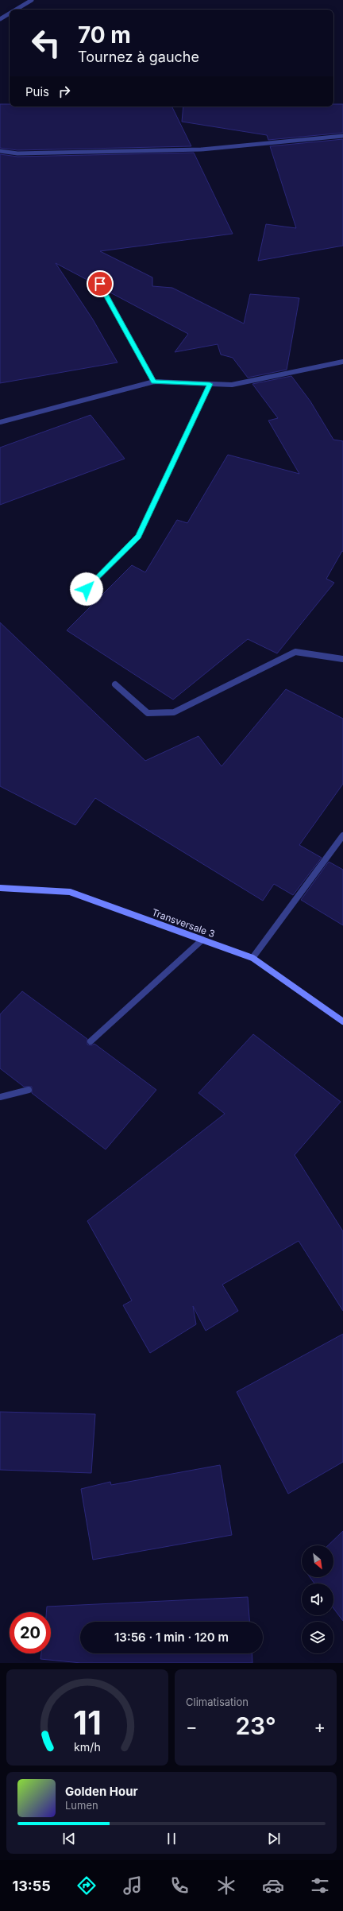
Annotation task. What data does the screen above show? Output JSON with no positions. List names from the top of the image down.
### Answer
{
  "streets": {
    "main road": ["Transversale 3"]
  },
  "north": "bottom right",
  "page": {
    "turn": ["70 m", "Tournez à gauche"],
    "then": "Puis",
    "limit": "20",
    "trip": "13:56 · 1 min · 120 m",
    "tile": "Climatisation",
    "heat": ["−", "23°", "+"],
    "song": ["Golden Hour", "Lumen"],
    "tabs": "13:55",
    "gauge": ["11", "km/h"]
  }
}
